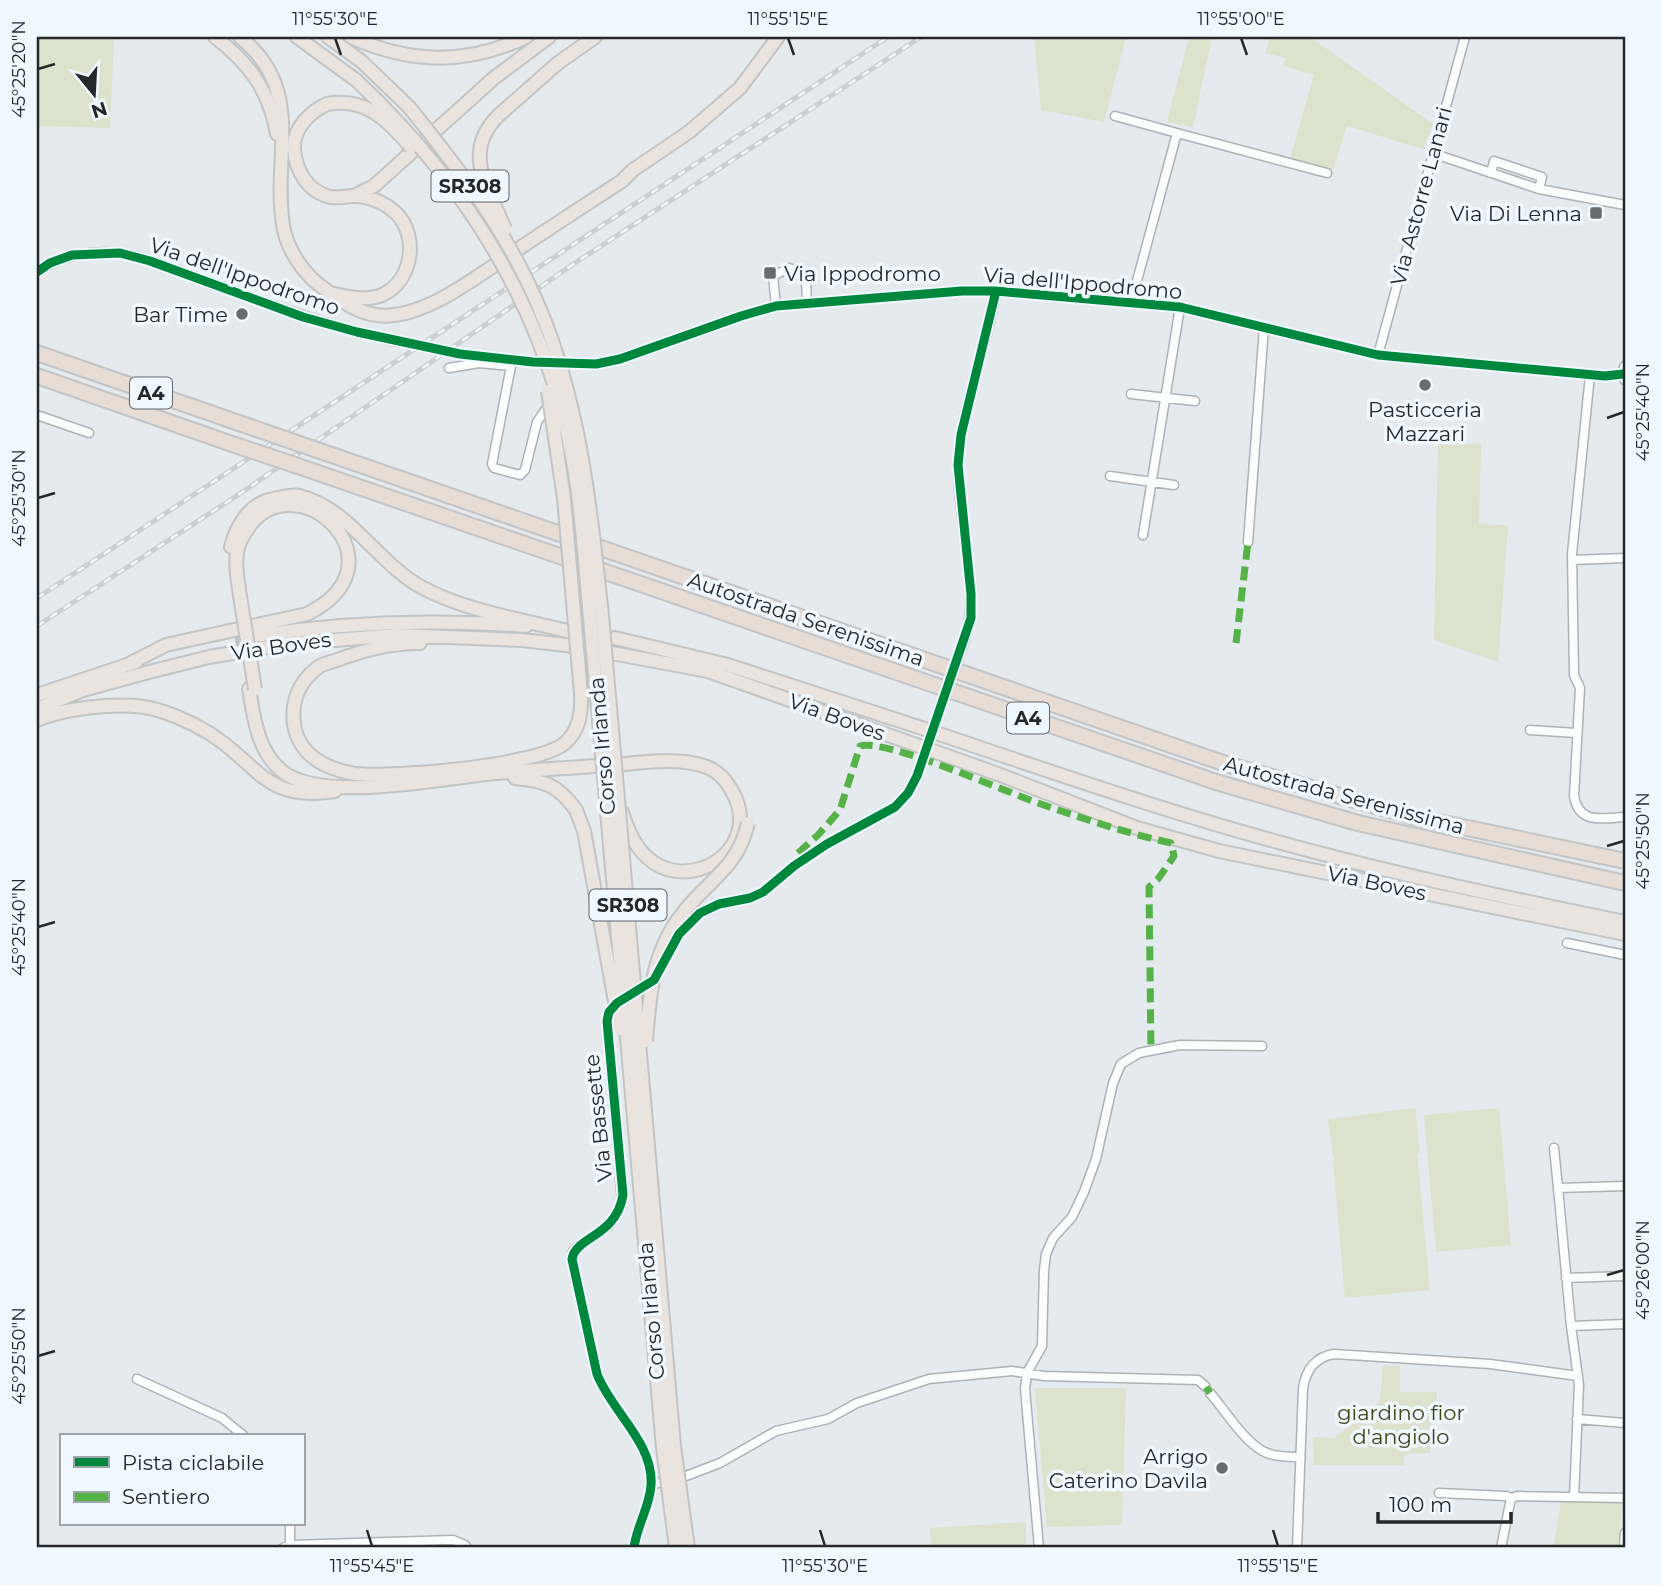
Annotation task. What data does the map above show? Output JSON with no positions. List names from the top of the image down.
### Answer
{
  "streets": {
    "highway": [
      "SR308",
      "A4",
      "Autostrada Serenissima",
      "Via Boves",
      "Corso Irlanda"
    ],
    "street": ["Via Astorre Lanari", "Via dell'Ippodromo", "Via Bassette"]
  },
  "crossings": [
    ["Via Astorre Lanari", "Via dell'Ippodromo"],
    ["Via dell'Ippodromo", "Via Bassette"]
  ],
  "parks": ["giardino fior d'angiolo"],
  "places": {
    "transit": ["Via Di Lenna", "Via Ippodromo"],
    "other": ["Bar Time", "Pasticceria Mazzari", "Arrigo Caterino Davila"]
  },
  "legend": ["Pista ciclabile", "Sentiero"],
  "scale_bar": "100 m",
  "north": "bottom",
  "coordinates": [
    "11°55'30\"E",
    "11°55'15\"E",
    "11°55'00\"E",
    "45°25'20\"N",
    "45°25'40\"N",
    "45°25'30\"N",
    "45°25'50\"N",
    "45°26'00\"N",
    "11°55'45\"E"
  ]
}
